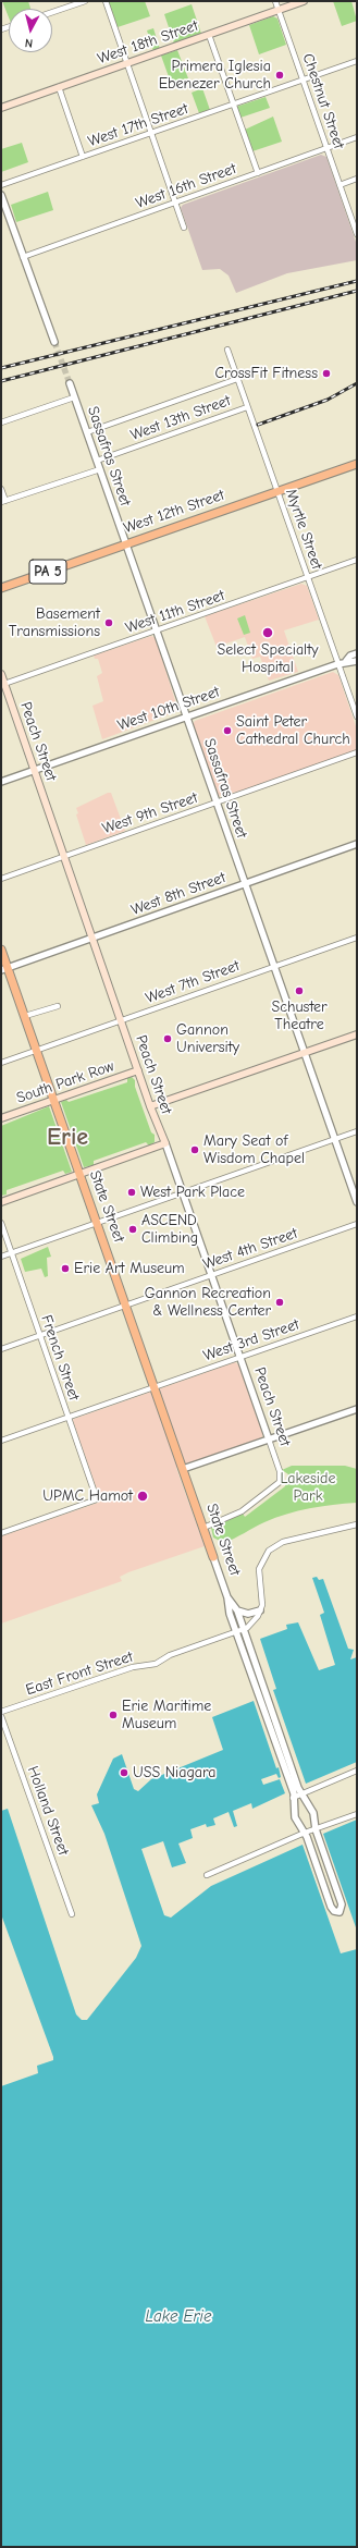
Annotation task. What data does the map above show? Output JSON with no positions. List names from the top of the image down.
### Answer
{
  "streets": {
    "main road": [
      "West 18th Street",
      "West 12th Street",
      "PA 5",
      "Peach Street",
      "South Park Row",
      "State Street"
    ],
    "street": [
      "Chestnut Street",
      "West 17th Street",
      "West 16th Street",
      "West 13th Street",
      "Sassafras Street",
      "Myrtle Street",
      "West 11th Street",
      "West 10th Street",
      "West 9th Street",
      "West 8th Street",
      "West 7th Street",
      "West 4th Street",
      "West 3rd Street",
      "French Street",
      "East Front Street",
      "Holland Street"
    ]
  },
  "crossings": [
    ["West 18th Street", "Chestnut Street"],
    ["Chestnut Street", "West 17th Street"],
    ["Chestnut Street", "West 16th Street"],
    ["West 13th Street", "Sassafras Street"],
    ["West 13th Street", "Myrtle Street"],
    ["Sassafras Street", "West 12th Street"],
    ["Sassafras Street", "West 11th Street"],
    ["Sassafras Street", "West 10th Street"],
    ["Sassafras Street", "West 9th Street"],
    ["Sassafras Street", "West 8th Street"],
    ["Sassafras Street", "West 7th Street"],
    ["West 12th Street", "Myrtle Street"],
    ["Myrtle Street", "West 11th Street"],
    ["Myrtle Street", "West 10th Street"],
    ["West 11th Street", "Peach Street"],
    ["West 10th Street", "Peach Street"],
    ["Peach Street", "West 9th Street"],
    ["Peach Street", "West 8th Street"],
    ["Peach Street", "West 7th Street"],
    ["Peach Street", "South Park Row"],
    ["Peach Street", "State Street"],
    ["Peach Street", "West 4th Street"],
    ["Peach Street", "West 3rd Street"],
    ["West 8th Street", "State Street"],
    ["West 7th Street", "State Street"],
    ["South Park Row", "State Street"],
    ["State Street", "West 4th Street"],
    ["State Street", "West 3rd Street"],
    ["State Street", "East Front Street"],
    ["West 4th Street", "French Street"],
    ["West 3rd Street", "French Street"]
  ],
  "districts": ["Erie"],
  "water": ["Lake Erie"],
  "parks": ["Lakeside Park"],
  "places": [
    "Primera Iglesia Ebenezer Church",
    "CrossFit Fitness",
    "Basement Transmissions",
    "Select Specialty Hospital",
    "Saint Peter Cathedral Church",
    "Schuster Theatre",
    "Gannon University",
    "Mary Seat of Wisdom Chapel",
    "West Park Place",
    "ASCEND Climbing",
    "Erie Art Museum",
    "Gannon Recreation & Wellness Center",
    "UPMC Hamot",
    "Erie Maritime Museum",
    "USS Niagara"
  ],
  "north": "bottom"
}
